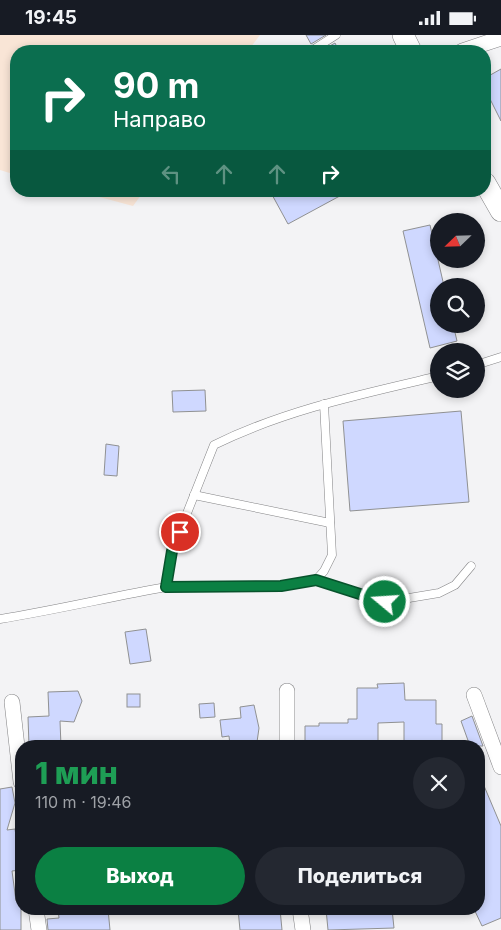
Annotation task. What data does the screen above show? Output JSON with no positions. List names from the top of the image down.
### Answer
{
  "north": "bottom left",
  "page": {
    "status": "19:45",
    "turn": ["90 m", "Направо"],
    "heading": ["1 мин", "110 m · 19:46"],
    "buttons": ["Выход", "Поделиться"]
  }
}
